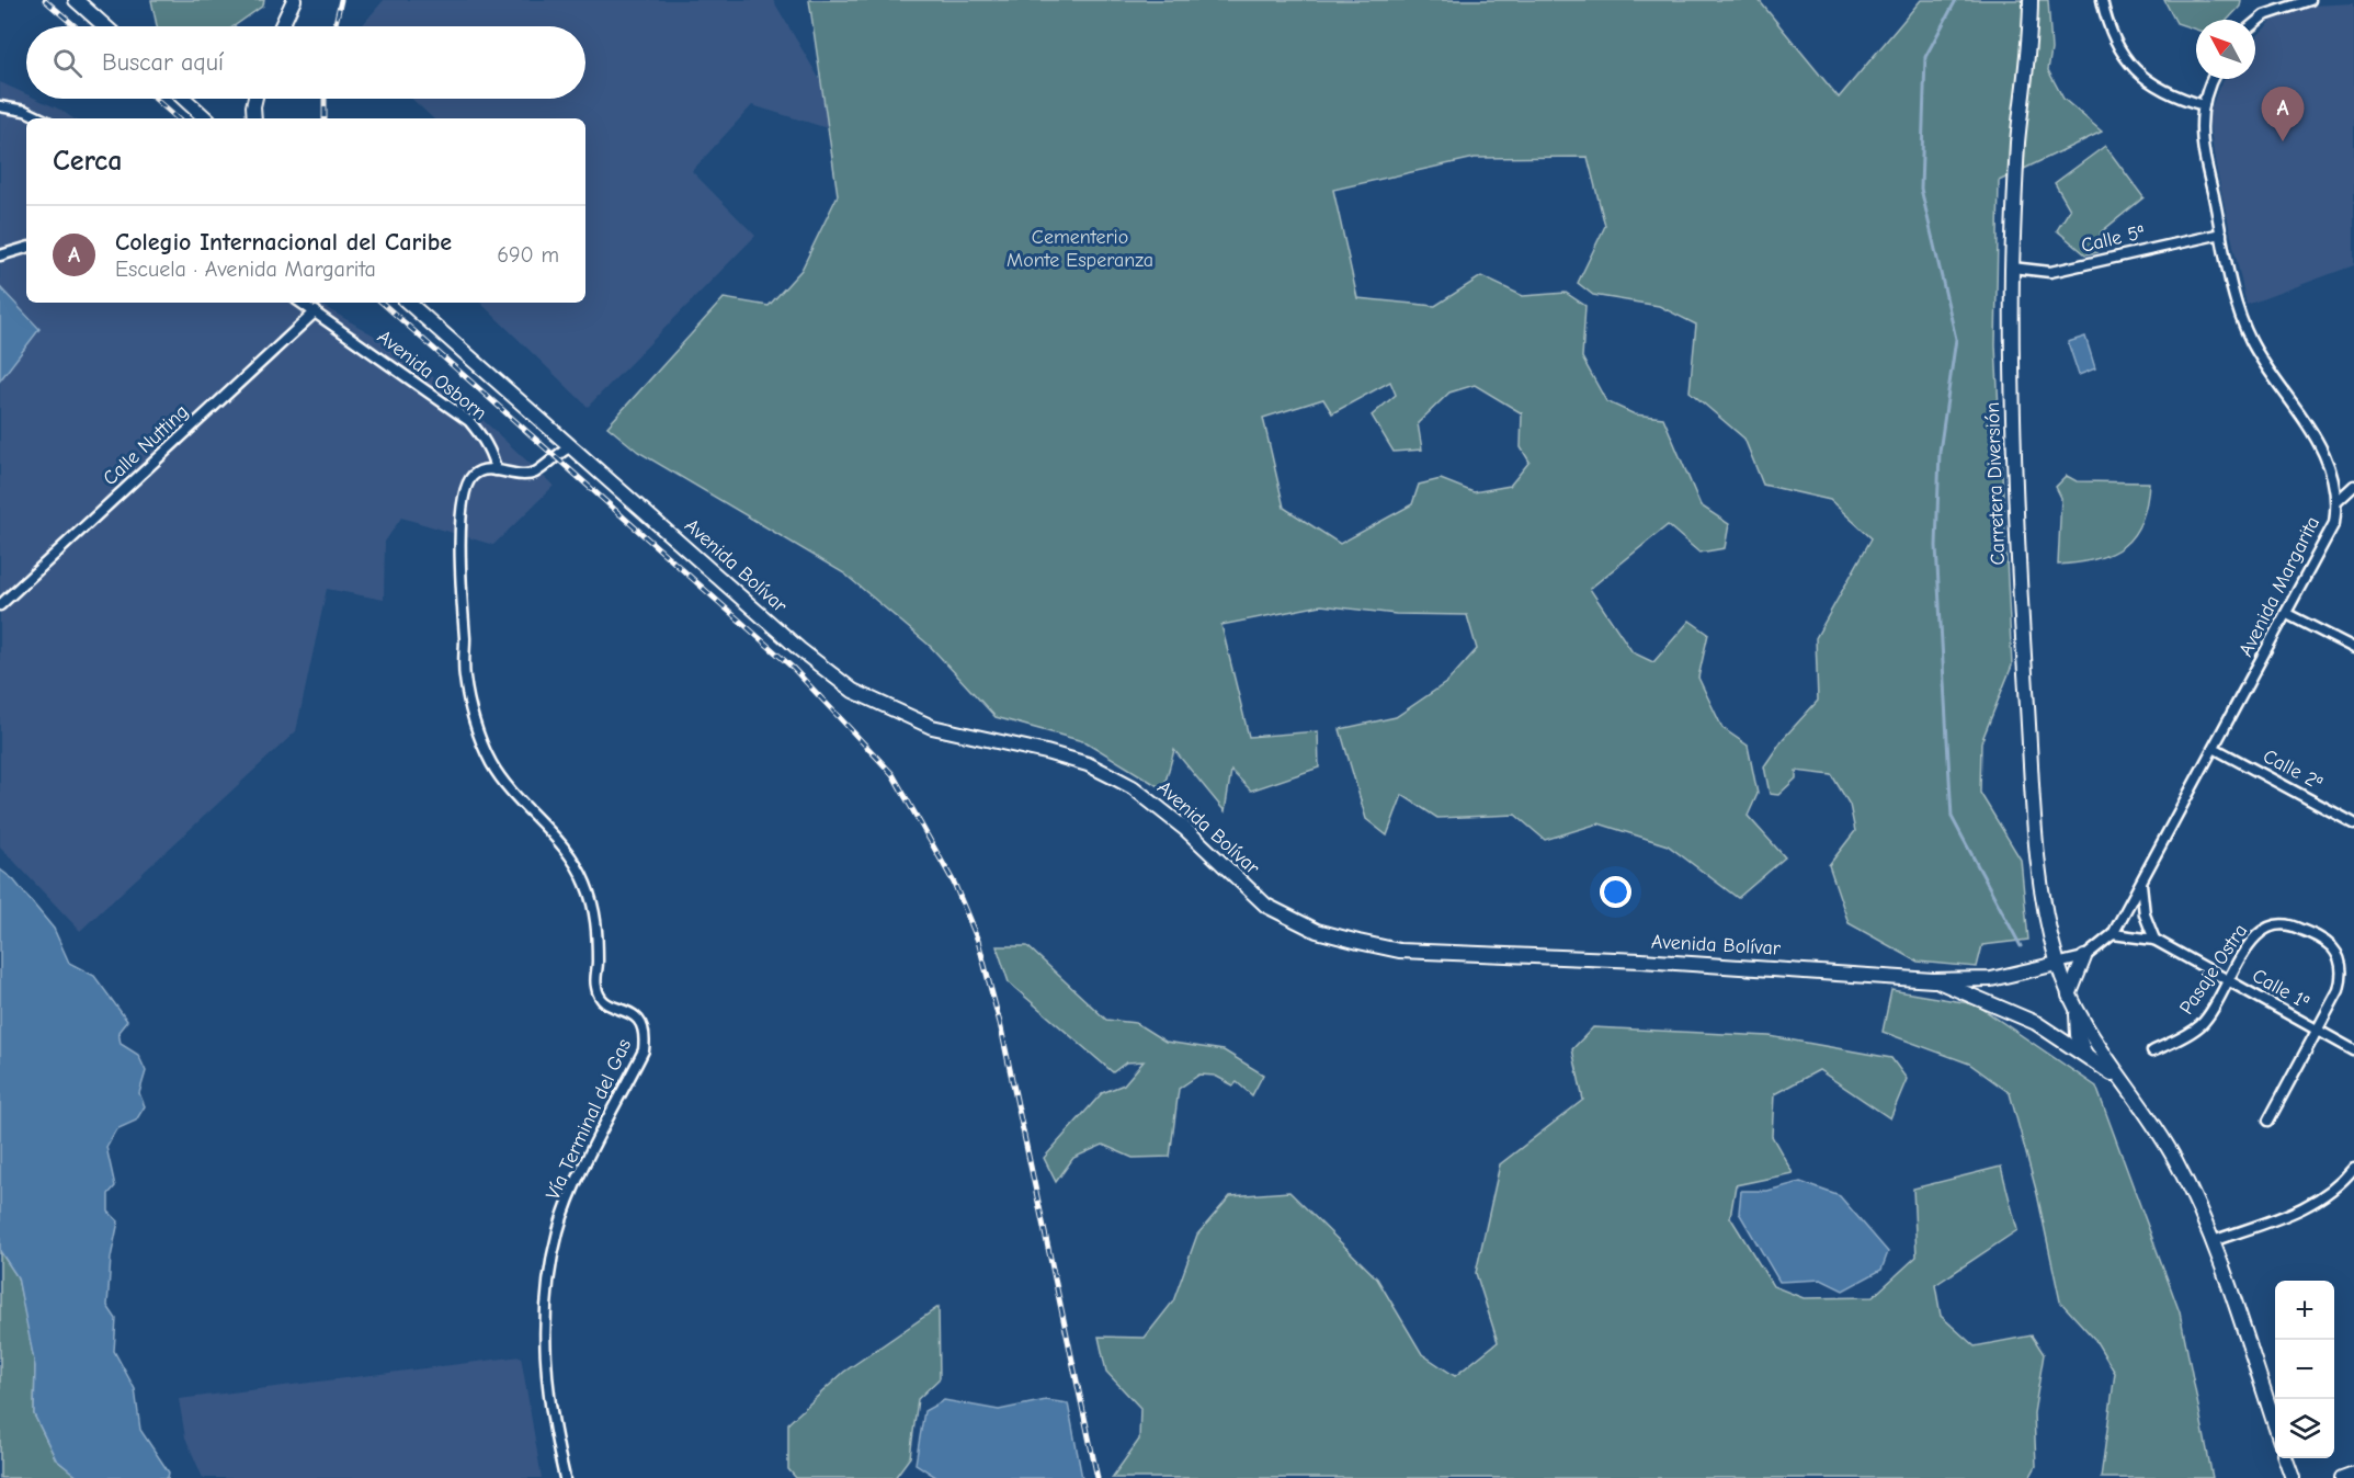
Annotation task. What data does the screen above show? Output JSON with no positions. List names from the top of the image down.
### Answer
{
  "streets": {
    "main road": ["Carretera Diversión", "Avenida Bolívar"],
    "street": [
      "Calle 5ª",
      "Avenida Osborn",
      "Calle Nutting",
      "Avenida Margarita",
      "Calle 2ª",
      "Pasaje Ostra",
      "Calle 1ª",
      "Vía Terminal del Gas"
    ]
  },
  "crossings": [
    ["Calle 5ª", "Carretera Diversión"],
    ["Calle 5ª", "Avenida Margarita"],
    ["Avenida Osborn", "Calle Nutting"],
    ["Avenida Osborn", "Vía Terminal del Gas"],
    ["Carretera Diversión", "Avenida Bolívar"],
    ["Carretera Diversión", "Avenida Margarita"],
    ["Avenida Bolívar", "Avenida Margarita"],
    ["Avenida Bolívar", "Vía Terminal del Gas"],
    ["Avenida Margarita", "Calle 2ª"],
    ["Pasaje Ostra", "Calle 1ª"]
  ],
  "parks": ["Cementerio Monte Esperanza"],
  "north": "top left",
  "page": {
    "search": "Buscar aquí",
    "pins": "A",
    "heading": "Cerca",
    "list": [
      {
        "mark": "A",
        "name": "Colegio Internacional del Caribe",
        "note": "Escuela · Avenida Margarita",
        "value": "690 m"
      }
    ],
    "map_buttons": ["+", "−"]
  }
}
